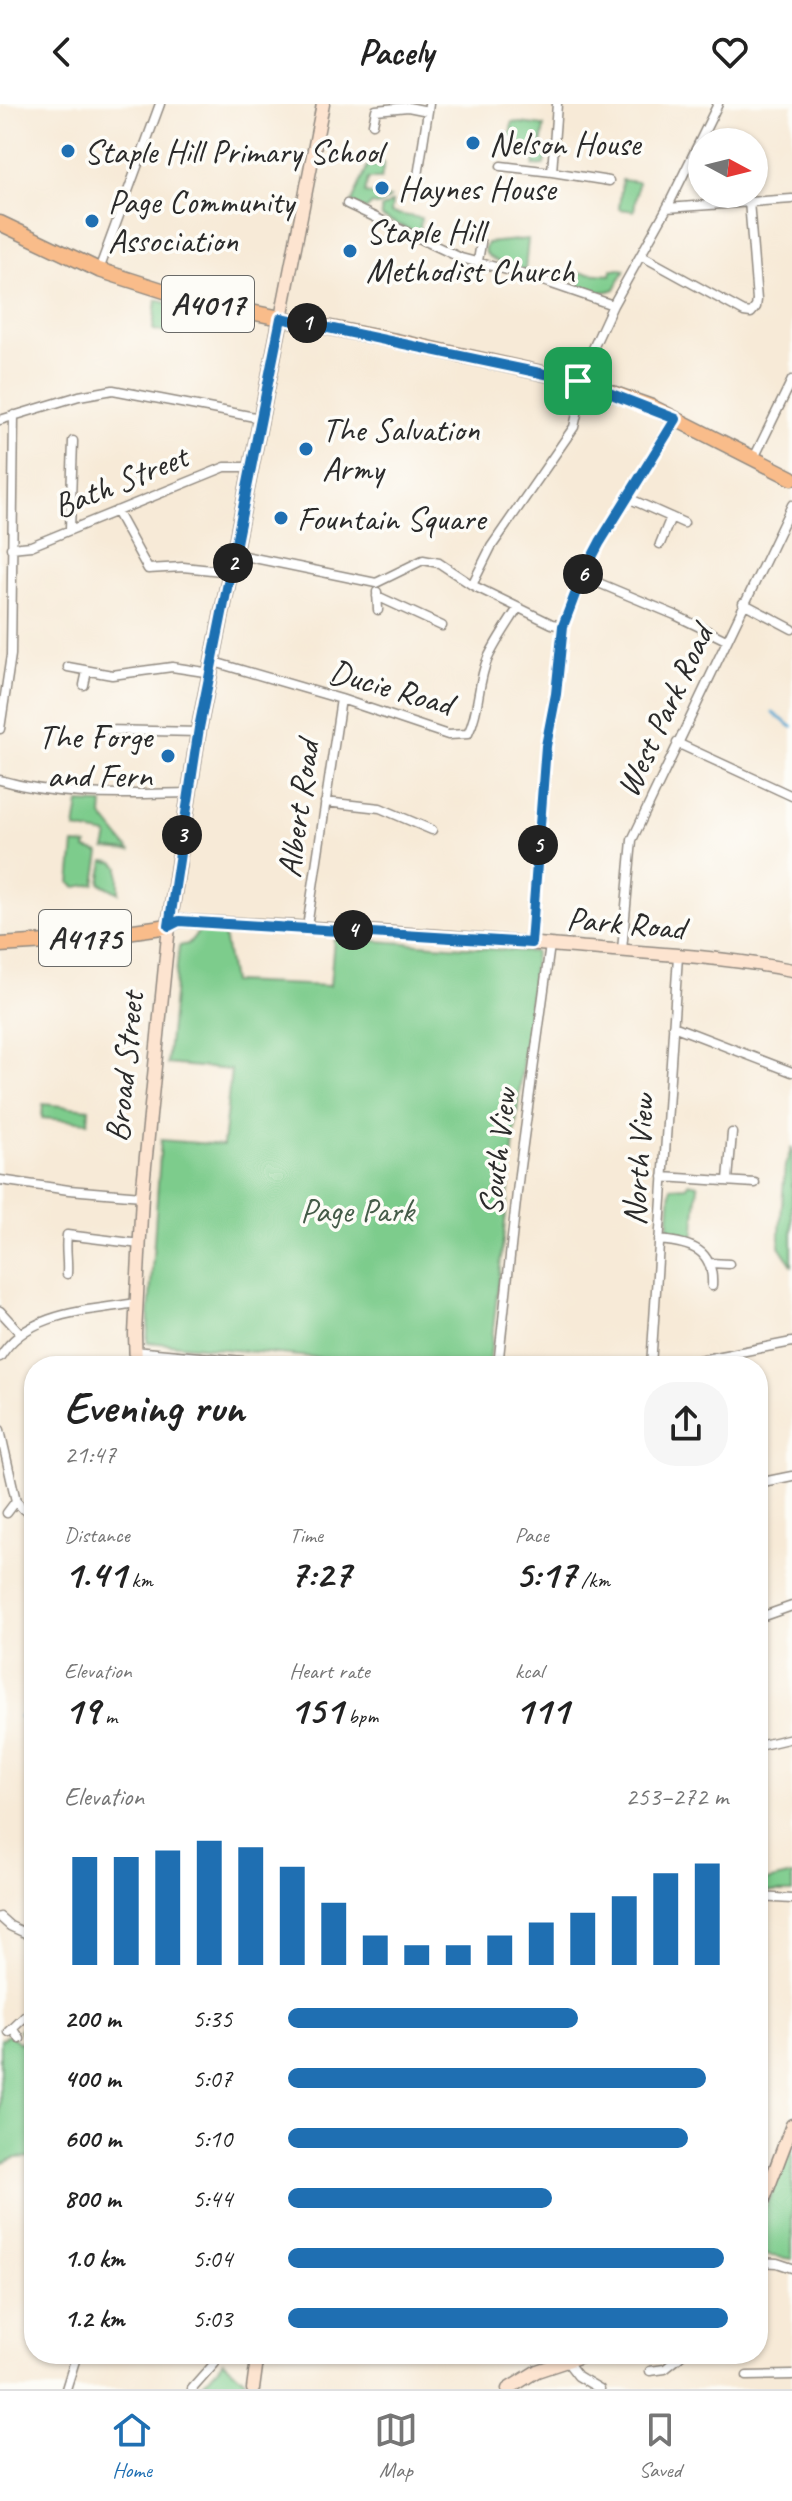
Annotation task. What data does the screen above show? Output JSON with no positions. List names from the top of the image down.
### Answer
{
  "streets": {
    "main road": ["A4017", "A4175", "Broad Street"],
    "street": [
      "Bath Street",
      "Ducie Road",
      "West Park Road",
      "Albert Road",
      "Park Road",
      "South View",
      "North View"
    ]
  },
  "crossings": [
    ["A4017", "Broad Street"],
    ["Bath Street", "Broad Street"],
    ["Ducie Road", "Albert Road"],
    ["Ducie Road", "Broad Street"],
    ["West Park Road", "Park Road"],
    ["Albert Road", "Park Road"],
    ["Park Road", "A4175"],
    ["Park Road", "Broad Street"],
    ["Park Road", "South View"],
    ["Park Road", "North View"],
    ["A4175", "Broad Street"]
  ],
  "parks": ["Page Park"],
  "places": [
    "Nelson House",
    "Staple Hill Primary School",
    "Haynes House",
    "Page Community Association",
    "Staple Hill Methodist Church",
    "The Salvation Army",
    "Fountain Square",
    "The Forge and Fern"
  ],
  "north": "right",
  "page": {
    "header": "Pacely",
    "pins": [
      "1",
      "2",
      "6",
      "3",
      "5",
      "4"
    ],
    "heading": ["Evening run", "21:47"],
    "stats": [
      ["Distance", "1.41 km"],
      ["Time", "7:27"],
      ["Pace", "5:17 /km"],
      ["Elevation", "19 m"],
      ["Heart rate", "151 bpm"],
      ["kcal", "111"]
    ],
    "chart": ["Elevation", "253–272 m"],
    "list": [
      {
        "name": "200 m",
        "note": "5:35"
      },
      {
        "name": "400 m",
        "note": "5:07"
      },
      {
        "name": "600 m",
        "note": "5:10"
      },
      {
        "name": "800 m",
        "note": "5:44"
      },
      {
        "name": "1.0 km",
        "note": "5:04"
      },
      {
        "name": "1.2 km",
        "note": "5:03"
      }
    ],
    "tabs": ["Home", "Map", "Saved"]
  }
}
